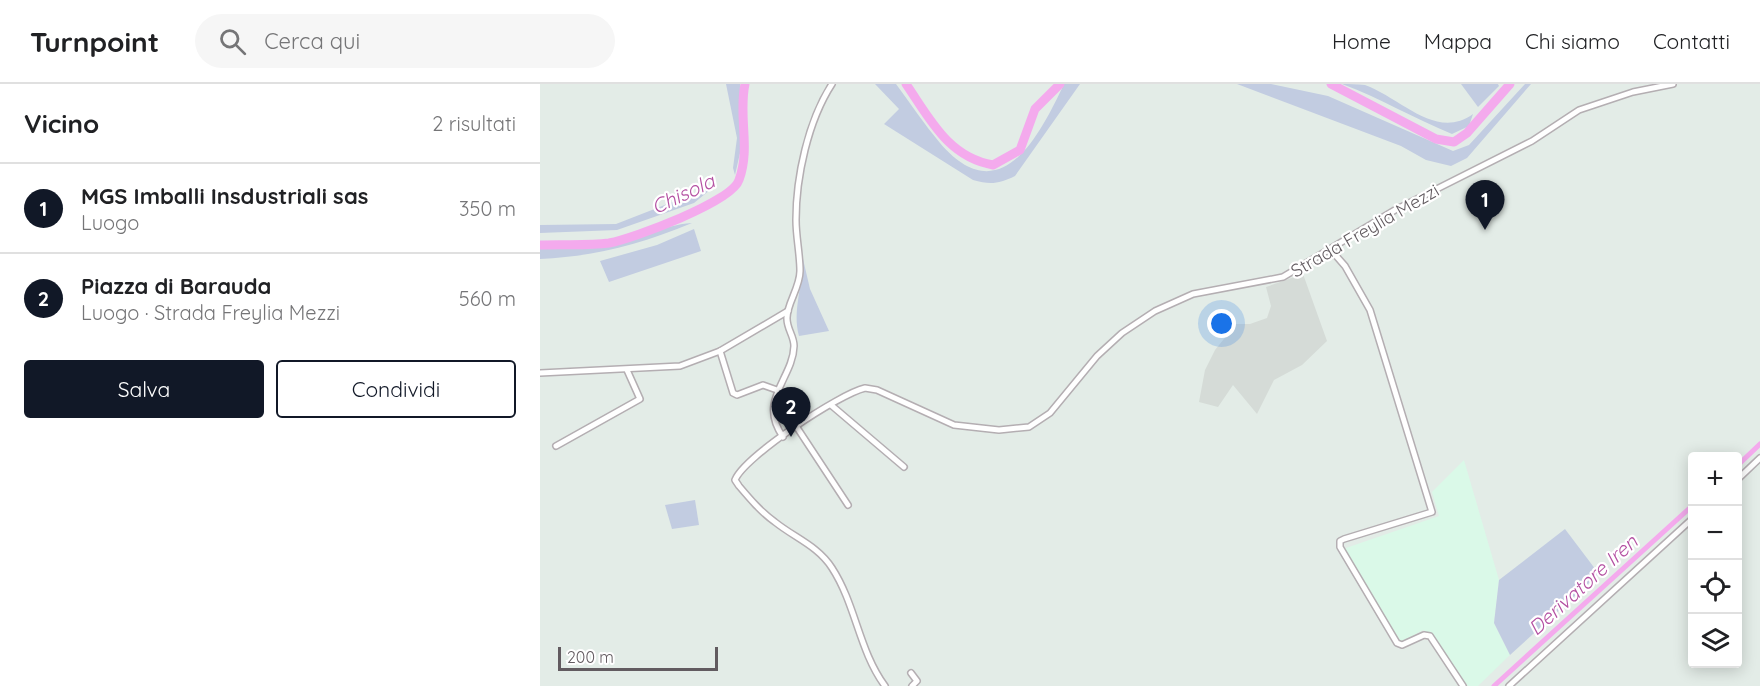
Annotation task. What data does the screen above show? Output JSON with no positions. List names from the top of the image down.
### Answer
{
  "streets": {
    "street": ["Strada Freylia Mezzi"]
  },
  "water": ["Chisola", "Derivatore Iren"],
  "scale_bar": "200 m",
  "page": {
    "header": "Turnpoint",
    "search": "Cerca qui",
    "nav": [
      "Home",
      "Mappa",
      "Chi siamo",
      "Contatti"
    ],
    "heading": ["Vicino", "2 risultati"],
    "list": [
      {
        "mark": "1",
        "name": "MGS Imballi Insdustriali sas",
        "note": "Luogo",
        "value": "350 m"
      },
      {
        "mark": "2",
        "name": "Piazza di Barauda",
        "note": "Luogo · Strada Freylia Mezzi",
        "value": "560 m"
      }
    ],
    "pins": ["1", "2"],
    "buttons": ["Salva", "Condividi"],
    "map_buttons": ["+", "−"],
    "scale": "200 m"
  }
}
